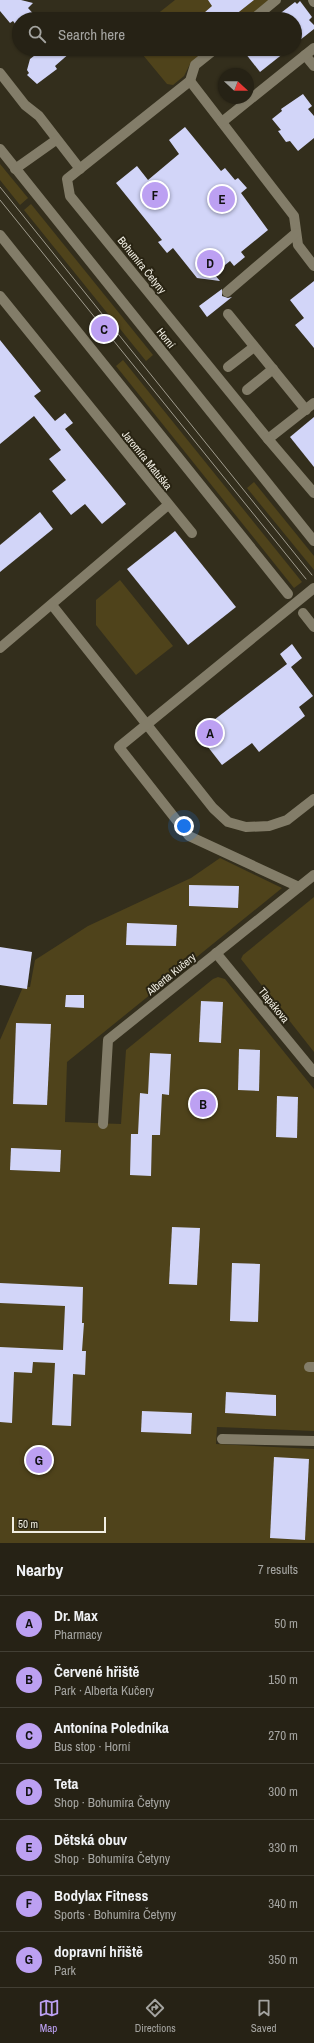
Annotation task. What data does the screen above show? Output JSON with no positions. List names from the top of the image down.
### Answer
{
  "streets": {
    "street": [
      "Bohumíra Četyny",
      "Horní",
      "Jaromíra Matuška",
      "Alberta Kučery",
      "Tlapákova"
    ]
  },
  "crossings": [
    ["Alberta Kučery", "Tlapákova"]
  ],
  "scale_bar": "50 m",
  "north": "right",
  "page": {
    "search": "Search here",
    "pins": [
      "F",
      "E",
      "D",
      "C",
      "A",
      "B",
      "G"
    ],
    "scale": "50 m",
    "heading": ["Nearby", "7 results"],
    "list": [
      {
        "mark": "A",
        "name": "Dr. Max",
        "note": "Pharmacy",
        "value": "50 m"
      },
      {
        "mark": "B",
        "name": "Červené hřiště",
        "note": "Park · Alberta Kučery",
        "value": "150 m"
      },
      {
        "mark": "C",
        "name": "Antonína Poledníka",
        "note": "Bus stop · Horní",
        "value": "270 m"
      },
      {
        "mark": "D",
        "name": "Teta",
        "note": "Shop · Bohumíra Četyny",
        "value": "300 m"
      },
      {
        "mark": "E",
        "name": "Dětská obuv",
        "note": "Shop · Bohumíra Četyny",
        "value": "330 m"
      },
      {
        "mark": "F",
        "name": "Bodylax Fitness",
        "note": "Sports · Bohumíra Četyny",
        "value": "340 m"
      },
      {
        "mark": "G",
        "name": "dopravní hřiště",
        "note": "Park",
        "value": "350 m"
      }
    ],
    "nav": ["Map", "Directions", "Saved"]
  }
}
